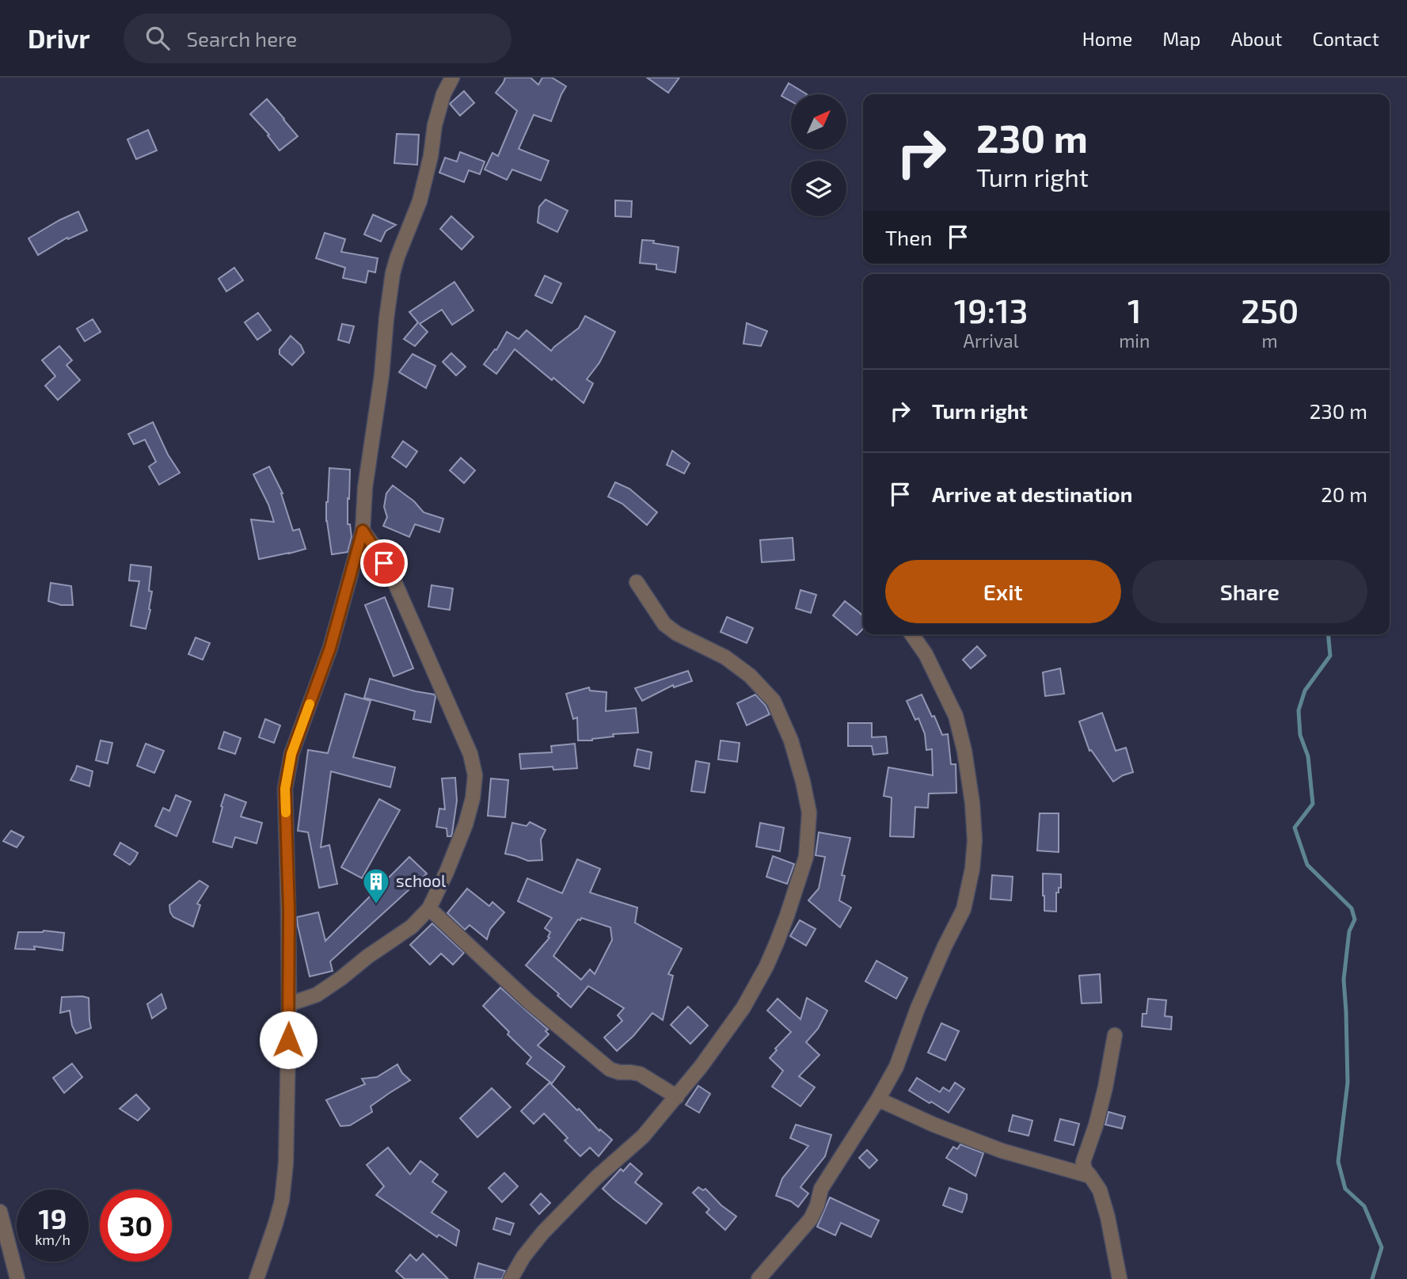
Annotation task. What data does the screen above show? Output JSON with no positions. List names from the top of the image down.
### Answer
{
  "places": {
    "building": ["school"]
  },
  "north": "top right",
  "page": {
    "header": "Drivr",
    "search": "Search here",
    "nav": [
      "Home",
      "Map",
      "About",
      "Contact"
    ],
    "turn": ["230 m", "Turn right"],
    "then": "Then",
    "eta": [
      "19:13",
      "Arrival",
      "1",
      "min",
      "250",
      "m"
    ],
    "list": [
      {
        "name": "Turn right",
        "value": "230 m"
      },
      {
        "name": "Arrive at destination",
        "value": "20 m"
      }
    ],
    "buttons": ["Exit", "Share"],
    "speed": "19 km/h",
    "limit": "30"
  }
}
